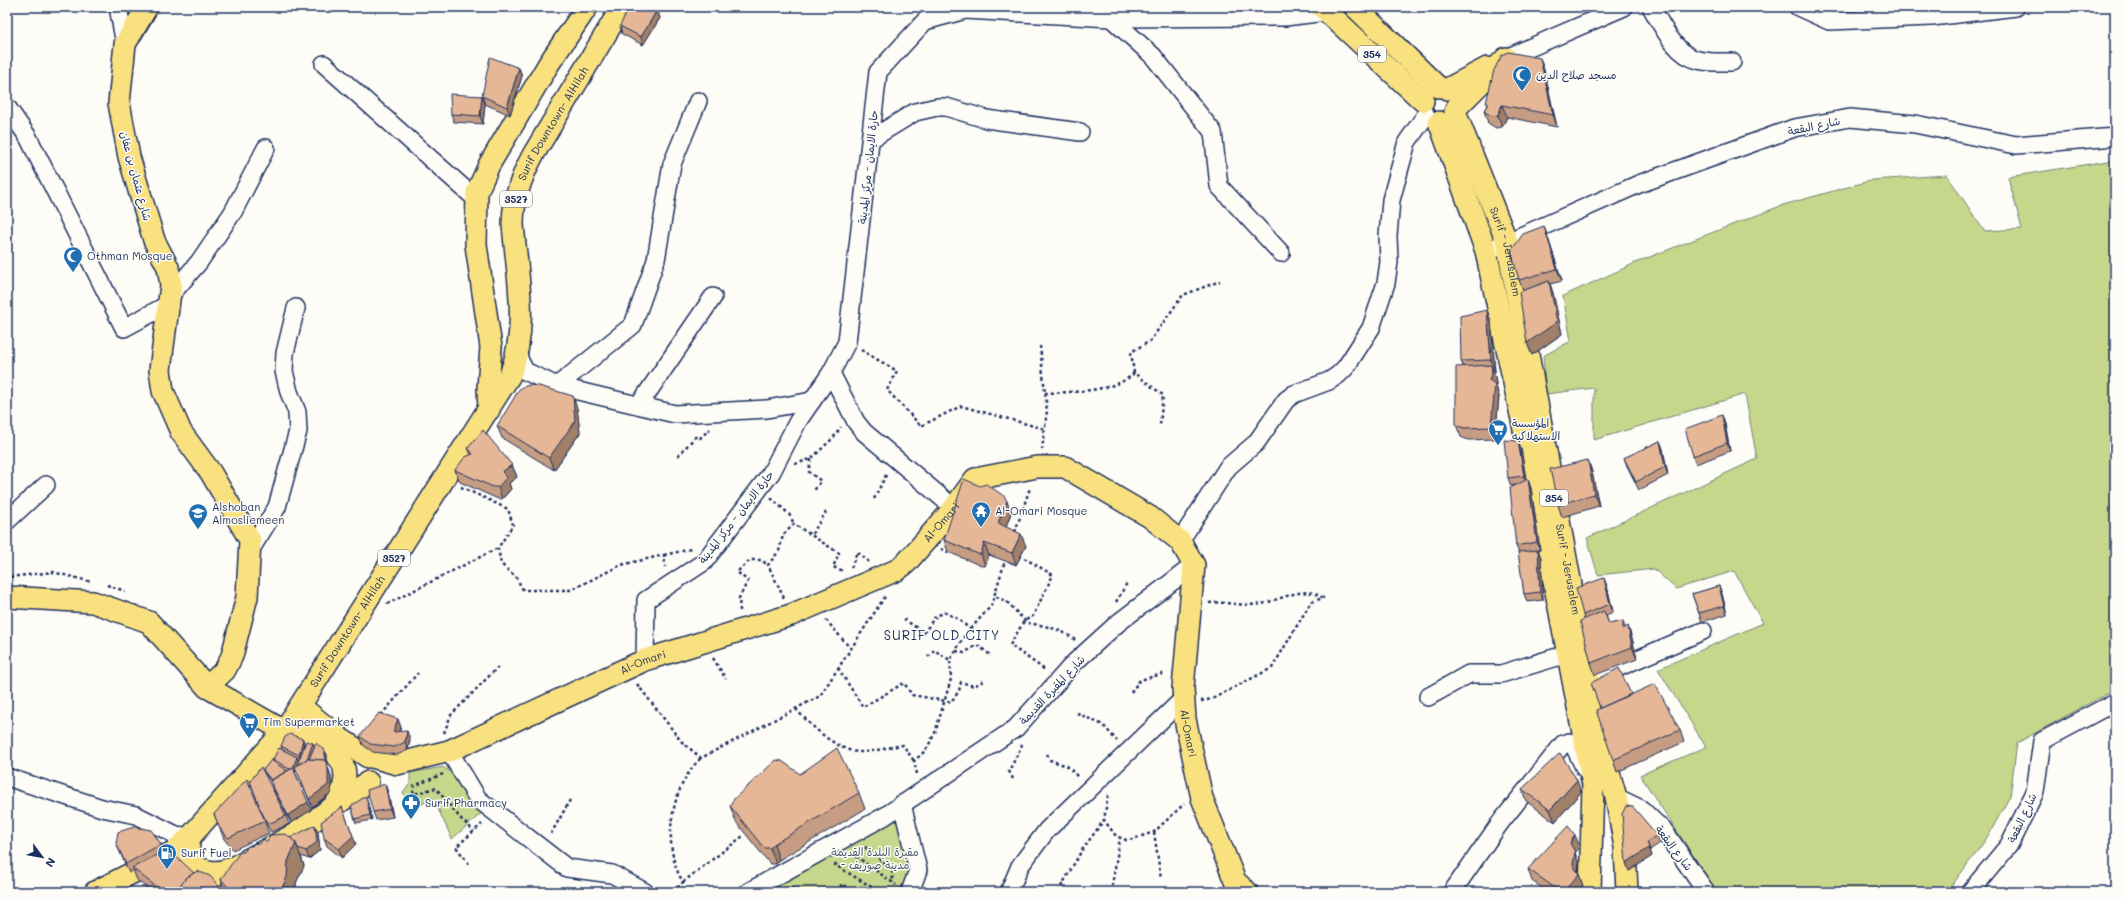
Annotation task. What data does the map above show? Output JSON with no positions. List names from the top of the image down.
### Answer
{
  "streets": {
    "main road": [
      "354",
      "Surif Downtown- AlHilah",
      "شارع عثمان بن عفان",
      "3527",
      "Surif - Jerusalem",
      "Al-Omari"
    ],
    "street": ["شارع البقعة", "حارة الايمان - مركز المدينة", "شارع المقبرة القديمة"]
  },
  "crossings": [
    ["354", "حارة الايمان - مركز المدينة"],
    ["354", "Surif - Jerusalem"],
    ["Surif Downtown- AlHilah", "3527"],
    ["شارع البقعة", "Surif - Jerusalem"],
    ["حارة الايمان - مركز المدينة", "Al-Omari"],
    ["Al-Omari", "شارع المقبرة القديمة"]
  ],
  "districts": ["SURIF OLD CITY"],
  "parks": ["مقبرة البلدة القديمة - مدينة صوريف"],
  "places": {
    "mosque": ["مسجد صلاح الدين", "Othman Mosque"],
    "supermarket": ["المؤسسة الاستهلاكيه", "Tim Supermarket"],
    "temple": ["Al-Omari Mosque"],
    "school or university": ["Alshoban Almosliemeen"],
    "pharmacy": ["Surif Pharmacy"],
    "fuel station": ["Surif Fuel"]
  },
  "north": "bottom right"
}
